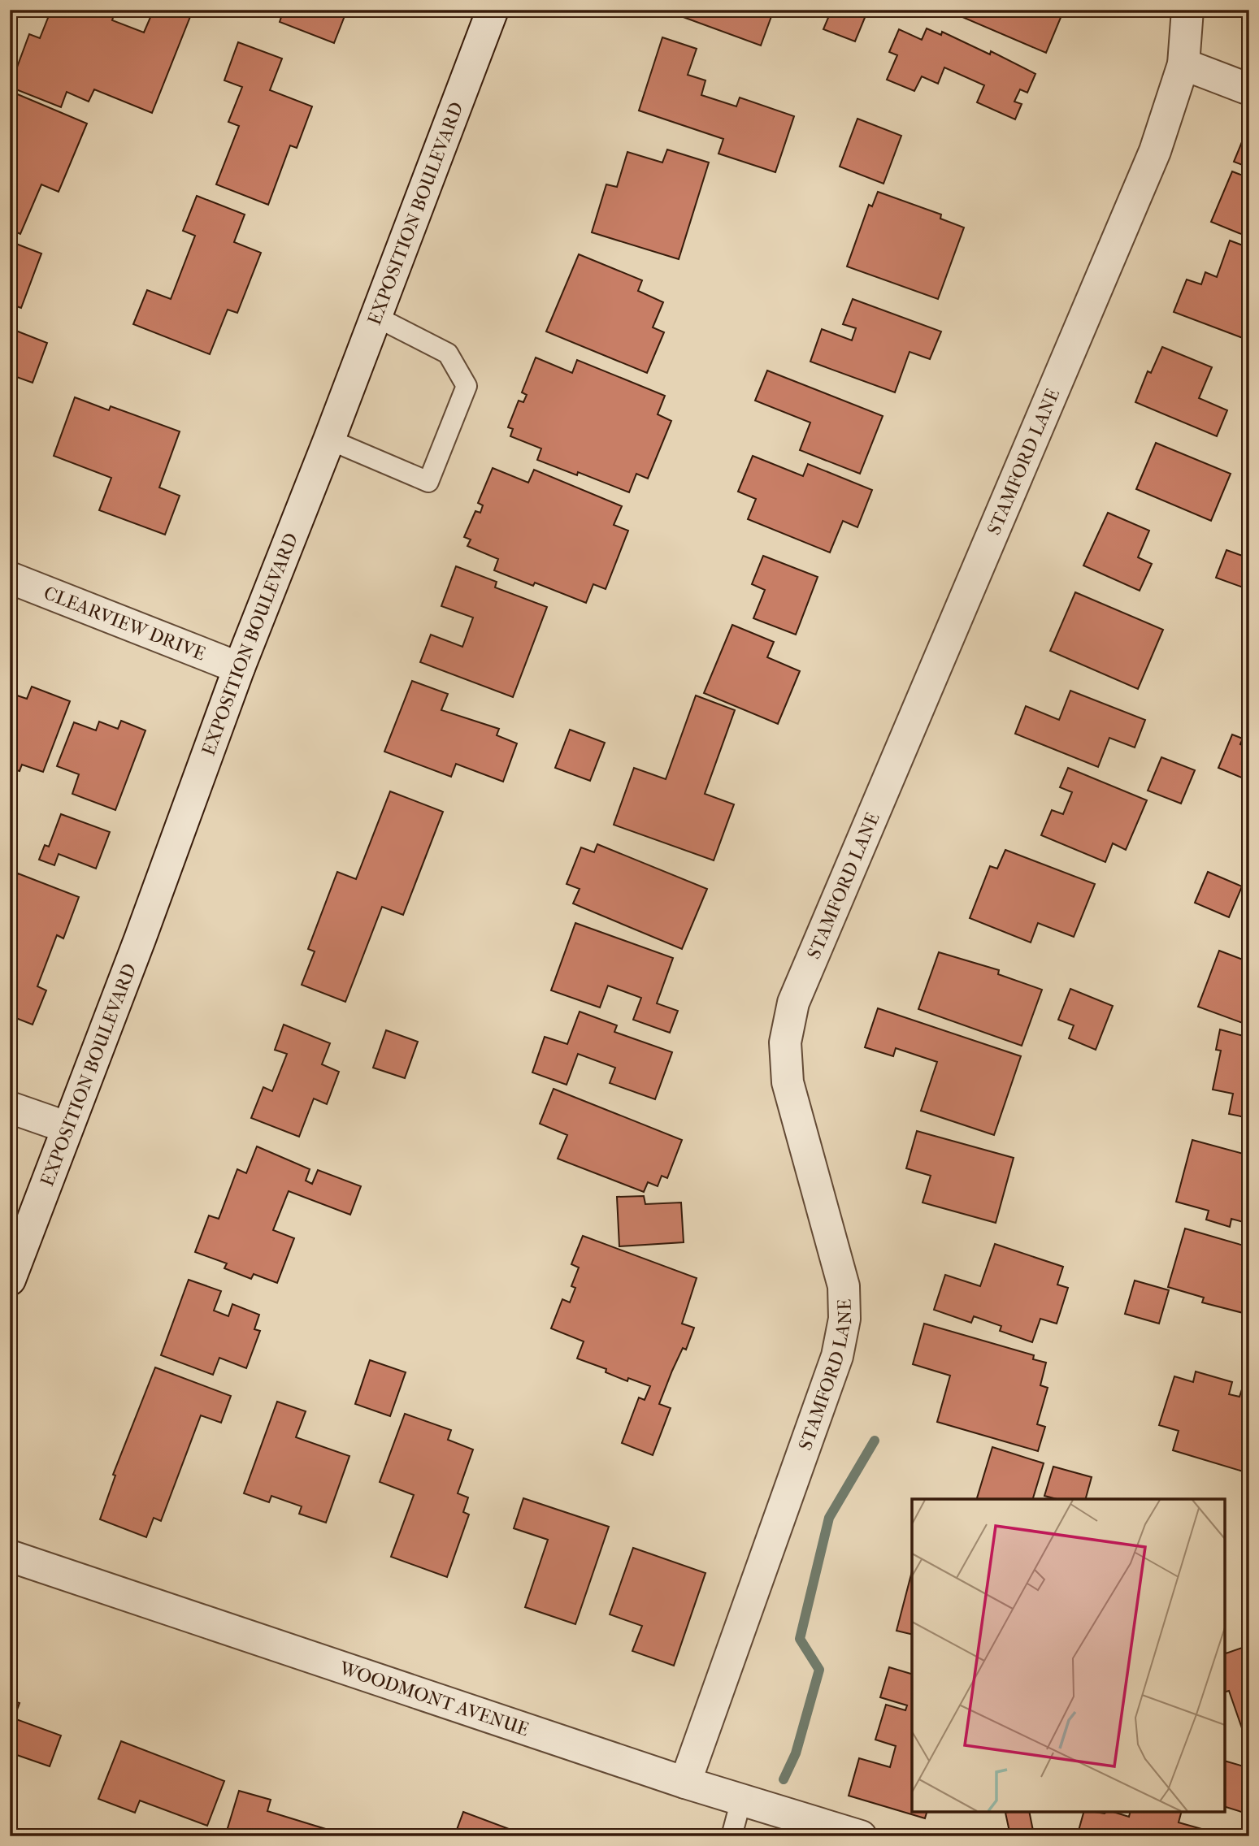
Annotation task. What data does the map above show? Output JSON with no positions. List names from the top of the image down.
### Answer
{
  "streets": {
    "street": [
      "EXPOSITION BOULEVARD",
      "STAMFORD LANE",
      "CLEARVIEW DRIVE",
      "WOODMONT AVENUE"
    ]
  },
  "crossings": [
    ["EXPOSITION BOULEVARD", "CLEARVIEW DRIVE"],
    ["STAMFORD LANE", "WOODMONT AVENUE"]
  ]
}
